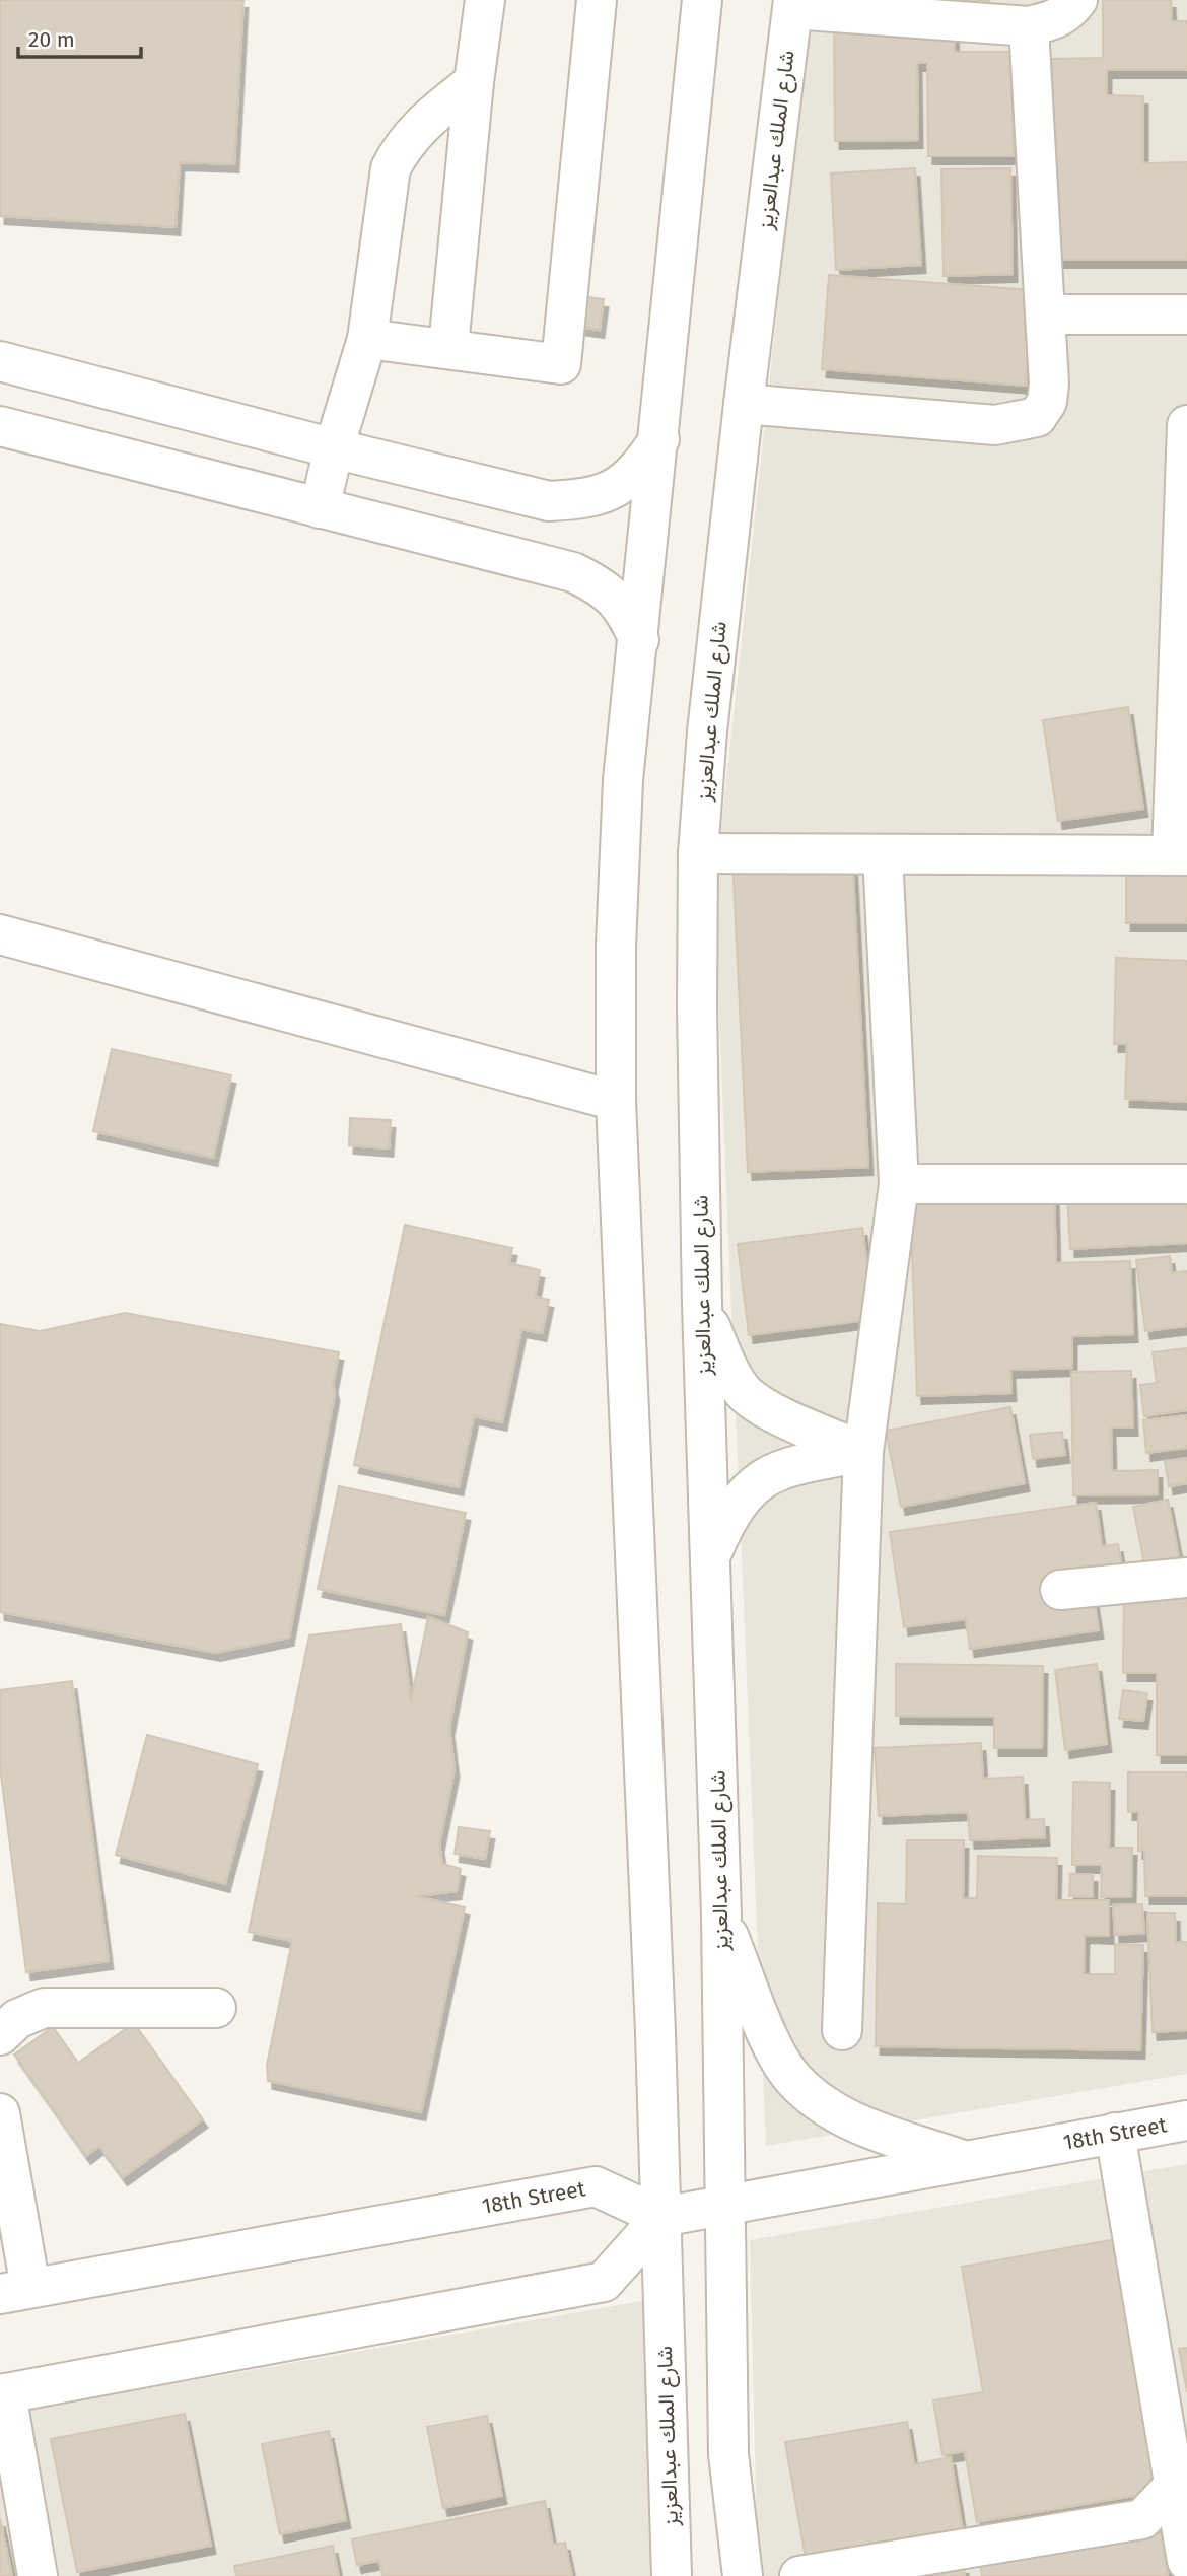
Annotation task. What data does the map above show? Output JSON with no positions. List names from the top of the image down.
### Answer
{
  "streets": {
    "street": ["شارع الملك عبدالعزيز", "18th Street"]
  },
  "crossings": [
    ["شارع الملك عبدالعزيز", "18th Street"]
  ],
  "scale_bar": "20 m"
}
